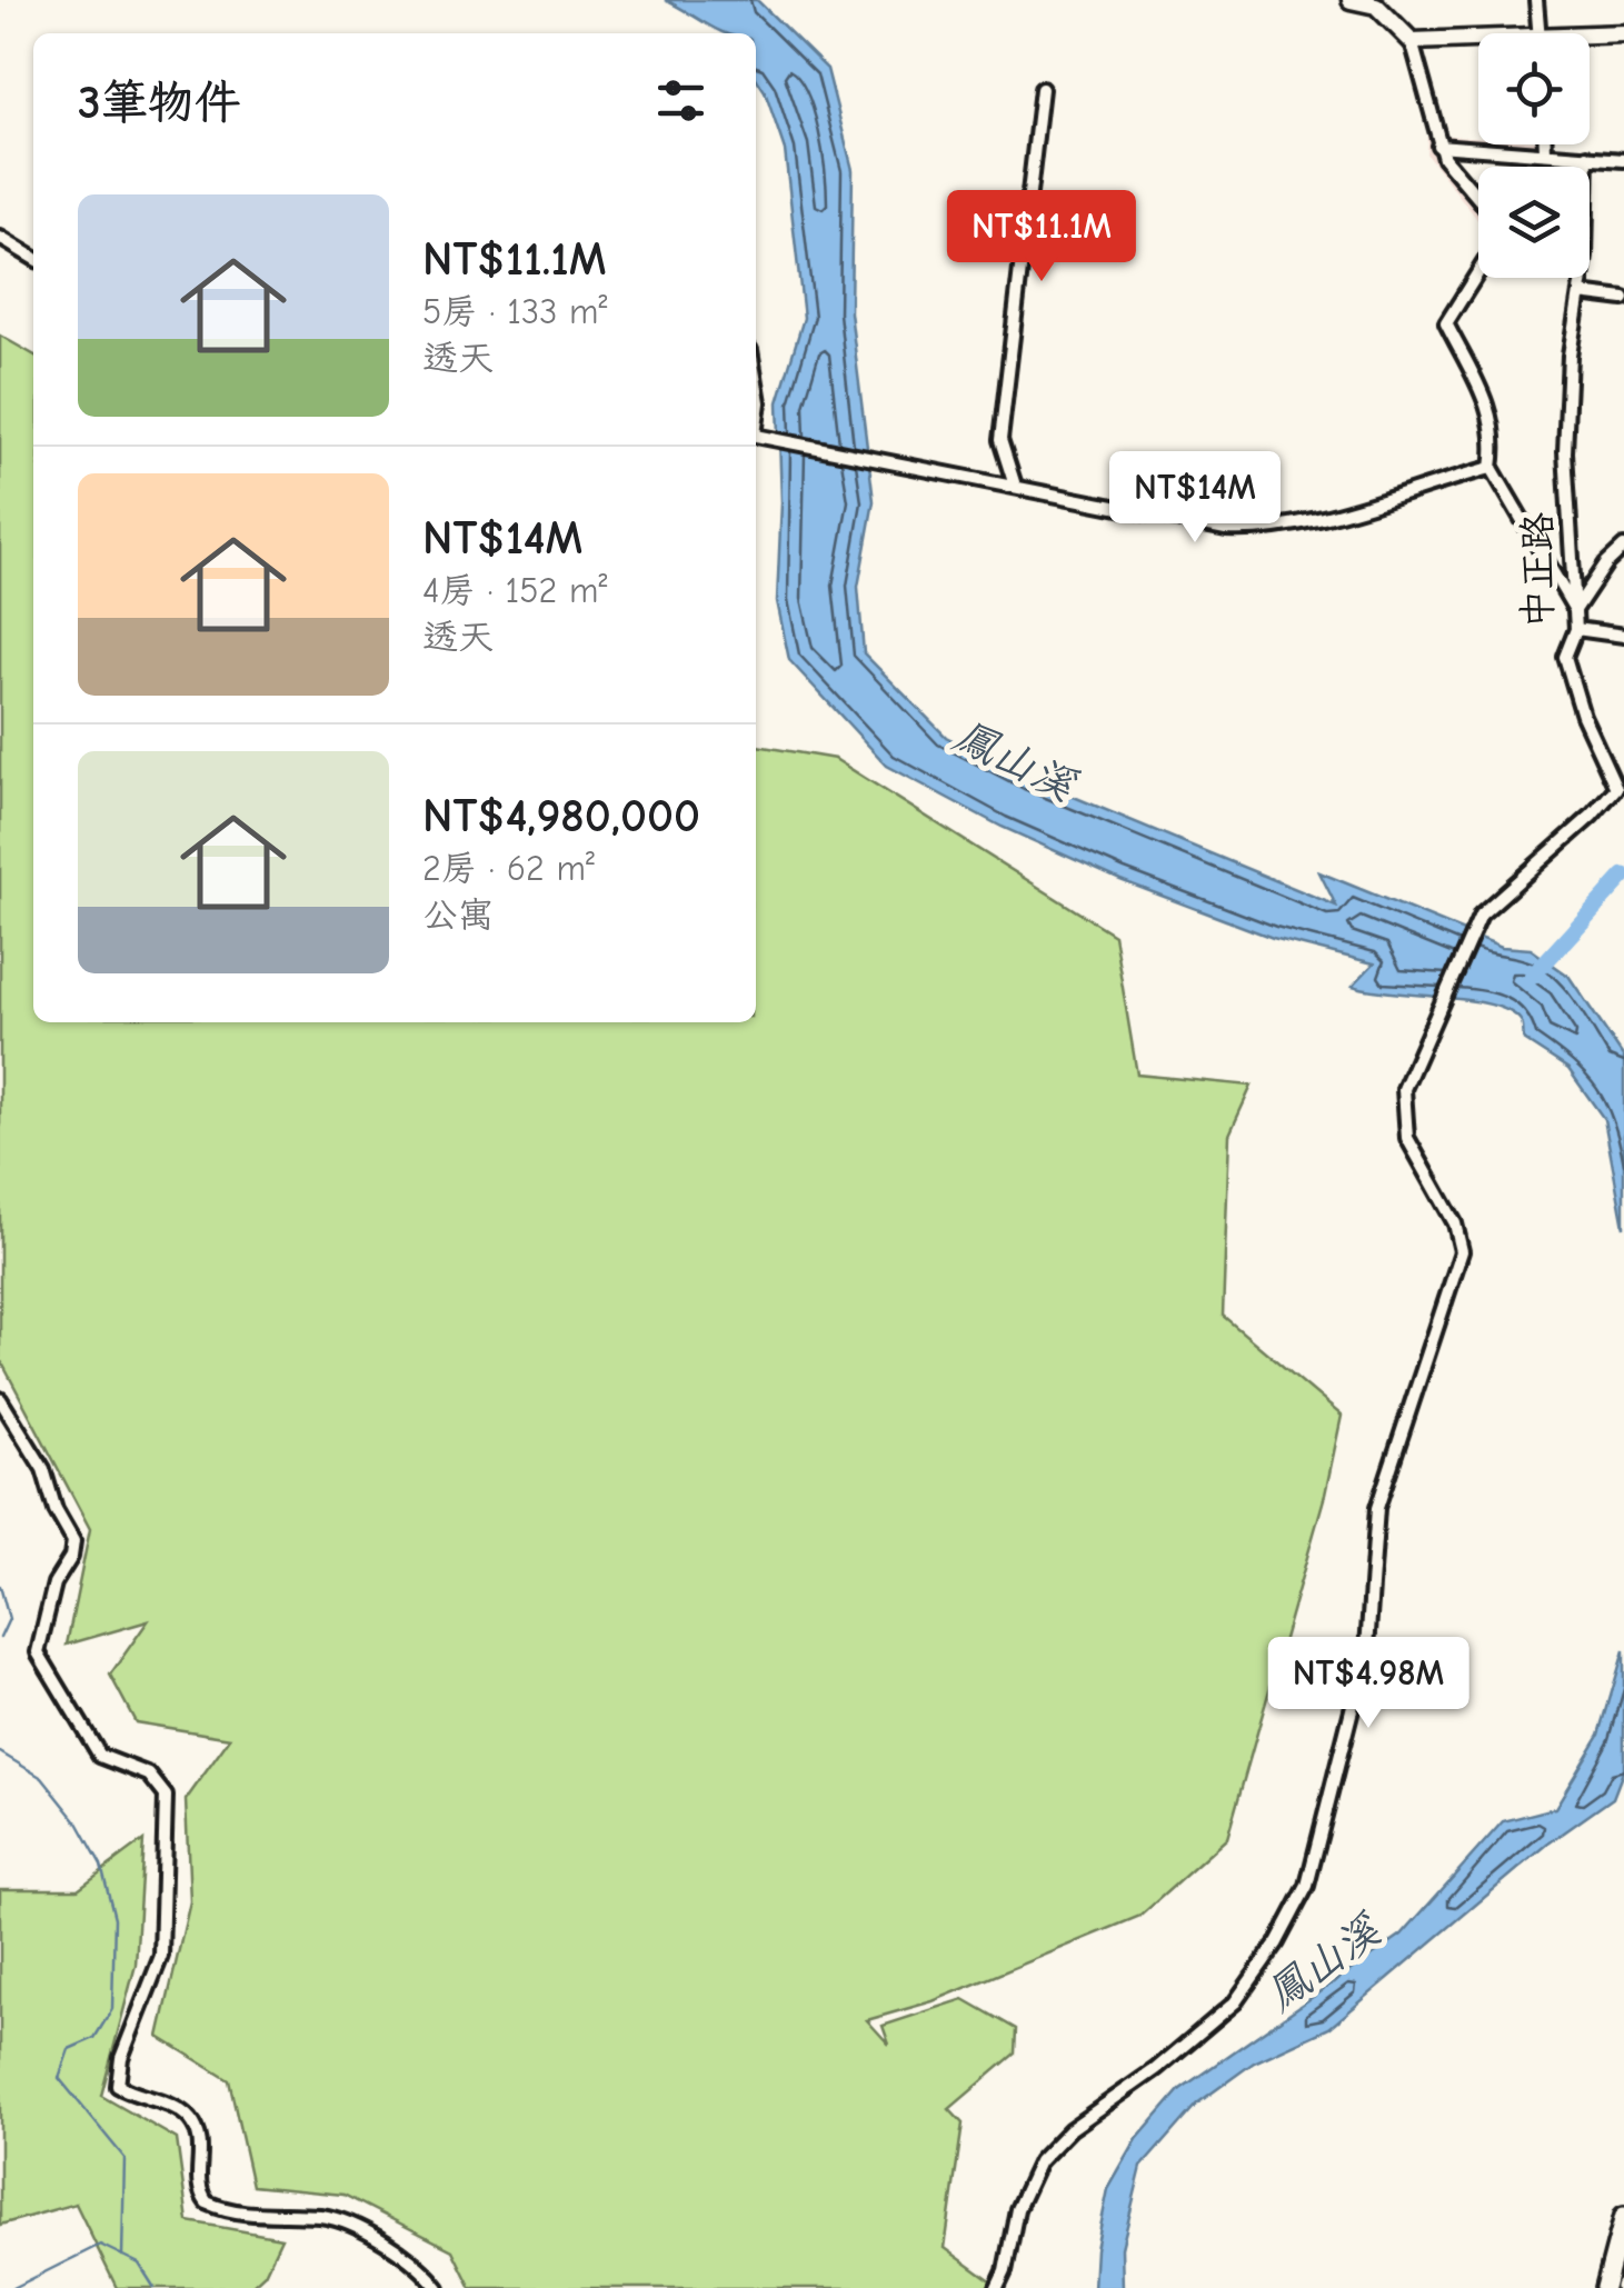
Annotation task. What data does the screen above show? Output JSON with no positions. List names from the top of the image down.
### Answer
{
  "streets": {
    "street": ["中正路"]
  },
  "water": ["鳳山溪"],
  "page": {
    "heading": "3筆物件",
    "list": [
      {
        "name": "NT$11.1M",
        "note": "5房 · 133 m² · 透天"
      },
      {
        "name": "NT$14M",
        "note": "4房 · 152 m² · 透天"
      },
      {
        "name": "NT$4,980,000",
        "note": "2房 · 62 m² · 公寓"
      }
    ],
    "price": ["NT$11.1M", "NT$14M", "NT$4.98M"]
  }
}
